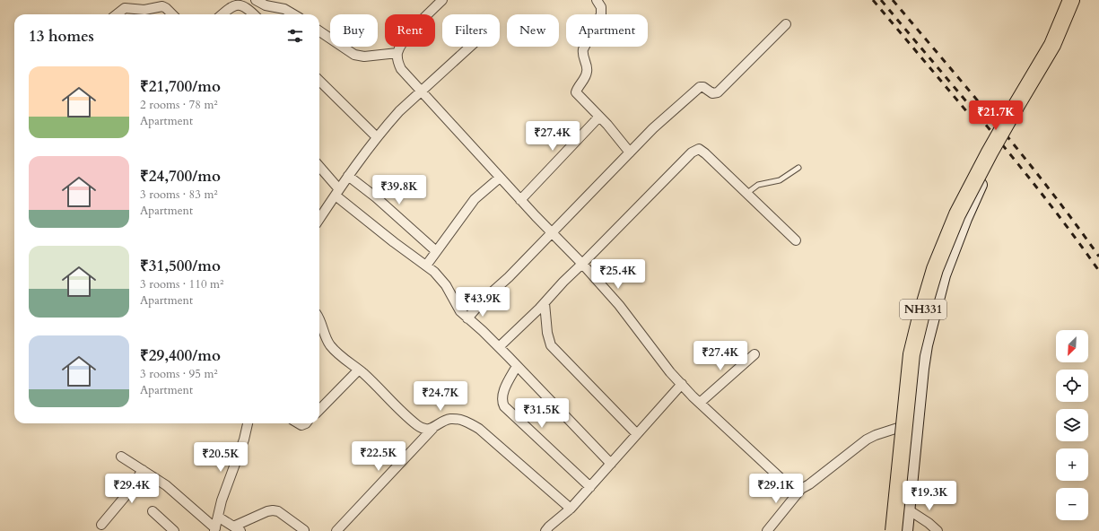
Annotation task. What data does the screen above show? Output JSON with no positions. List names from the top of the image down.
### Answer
{
  "streets": {
    "highway": ["NH331"]
  },
  "north": "bottom left",
  "page": {
    "chip": [
      "Buy",
      "Rent",
      "Filters",
      "New",
      "Apartment"
    ],
    "heading": "13 homes",
    "list": [
      {
        "name": "₹21,700/mo",
        "note": "2 rooms · 78 m² · Apartment"
      },
      {
        "name": "₹24,700/mo",
        "note": "3 rooms · 83 m² · Apartment"
      },
      {
        "name": "₹31,500/mo",
        "note": "3 rooms · 110 m² · Apartment"
      },
      {
        "name": "₹29,400/mo",
        "note": "3 rooms · 95 m² · Apartment"
      }
    ],
    "price": [
      "₹21.7K",
      "₹27.4K",
      "₹39.8K",
      "₹25.4K",
      "₹43.9K",
      "₹27.4K",
      "₹24.7K",
      "₹31.5K",
      "₹22.5K",
      "₹20.5K",
      "₹29.4K",
      "₹29.1K",
      "₹19.3K"
    ],
    "map_buttons": ["+", "−"]
  }
}
